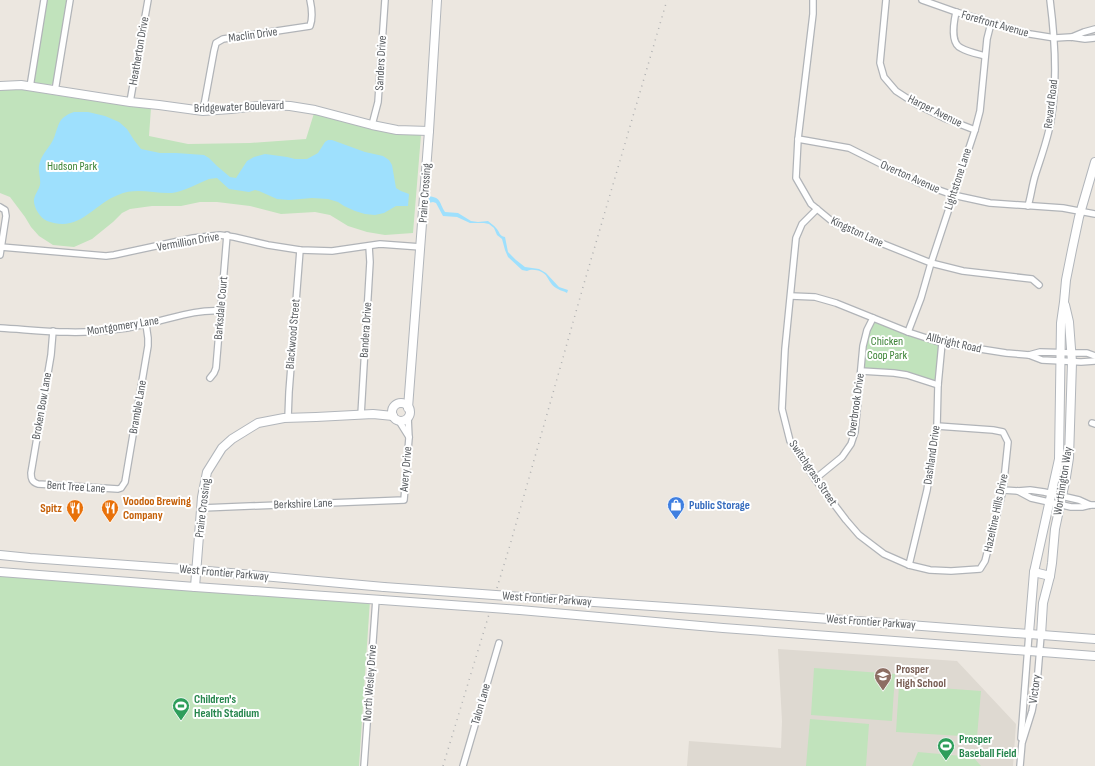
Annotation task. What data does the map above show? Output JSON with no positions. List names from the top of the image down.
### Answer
{
  "streets": {
    "street": [
      "Forefront Avenue",
      "Maclin Drive",
      "Heatherton Drive",
      "Sanders Drive",
      "Revard Road",
      "Bridgewater Boulevard",
      "Harper Avenue",
      "Overton Avenue",
      "Lightstone Lane",
      "Praire Crossing",
      "Kingston Lane",
      "Vermillion Drive",
      "Barksdale Court",
      "Montgomery Lane",
      "Bandera Drive",
      "Blackwood Street",
      "Allbright Road",
      "Overbrook Drive",
      "Broken Bow Lane",
      "Bramble Lane",
      "Dashland Drive",
      "Avery Drive",
      "Switchgrass Street",
      "Worthington Way",
      "Bent Tree Lane",
      "Berkshire Lane",
      "Hazeltine Hills Drive",
      "West Frontier Parkway",
      "North Wesley Drive",
      "Victory",
      "Talon Lane"
    ]
  },
  "crossings": [
    ["Forefront Avenue", "Revard Road"],
    ["Forefront Avenue", "Lightstone Lane"],
    ["Maclin Drive", "Bridgewater Boulevard"],
    ["Heatherton Drive", "Bridgewater Boulevard"],
    ["Sanders Drive", "Bridgewater Boulevard"],
    ["Revard Road", "Overton Avenue"],
    ["Bridgewater Boulevard", "Praire Crossing"],
    ["Harper Avenue", "Lightstone Lane"],
    ["Overton Avenue", "Lightstone Lane"],
    ["Overton Avenue", "Kingston Lane"],
    ["Overton Avenue", "Worthington Way"],
    ["Lightstone Lane", "Kingston Lane"],
    ["Lightstone Lane", "Allbright Road"],
    ["Praire Crossing", "Vermillion Drive"],
    ["Praire Crossing", "Bandera Drive"],
    ["Praire Crossing", "Blackwood Street"],
    ["Praire Crossing", "Avery Drive"],
    ["Praire Crossing", "Berkshire Lane"],
    ["Praire Crossing", "West Frontier Parkway"],
    ["Kingston Lane", "Switchgrass Street"],
    ["Vermillion Drive", "Barksdale Court"],
    ["Vermillion Drive", "Bandera Drive"],
    ["Vermillion Drive", "Blackwood Street"],
    ["Barksdale Court", "Montgomery Lane"],
    ["Montgomery Lane", "Broken Bow Lane"],
    ["Montgomery Lane", "Bramble Lane"],
    ["Allbright Road", "Overbrook Drive"],
    ["Allbright Road", "Dashland Drive"],
    ["Allbright Road", "Switchgrass Street"],
    ["Allbright Road", "Worthington Way"],
    ["Overbrook Drive", "Switchgrass Street"],
    ["Broken Bow Lane", "Bent Tree Lane"],
    ["Bramble Lane", "Bent Tree Lane"],
    ["Dashland Drive", "Switchgrass Street"],
    ["Dashland Drive", "Hazeltine Hills Drive"],
    ["Avery Drive", "Berkshire Lane"],
    ["Switchgrass Street", "Hazeltine Hills Drive"],
    ["Worthington Way", "West Frontier Parkway"],
    ["Worthington Way", "Victory"],
    ["West Frontier Parkway", "North Wesley Drive"],
    ["West Frontier Parkway", "Victory"]
  ],
  "parks": ["Hudson Park", "Chicken Coop Park"],
  "places": {
    "shop": ["Public Storage"],
    "restaurant": ["Spitz", "Voodoo Brewing Company"],
    "school or university": ["Prosper High School"],
    "sports": ["Children's Health Stadium", "Prosper Baseball Field"]
  }
}
